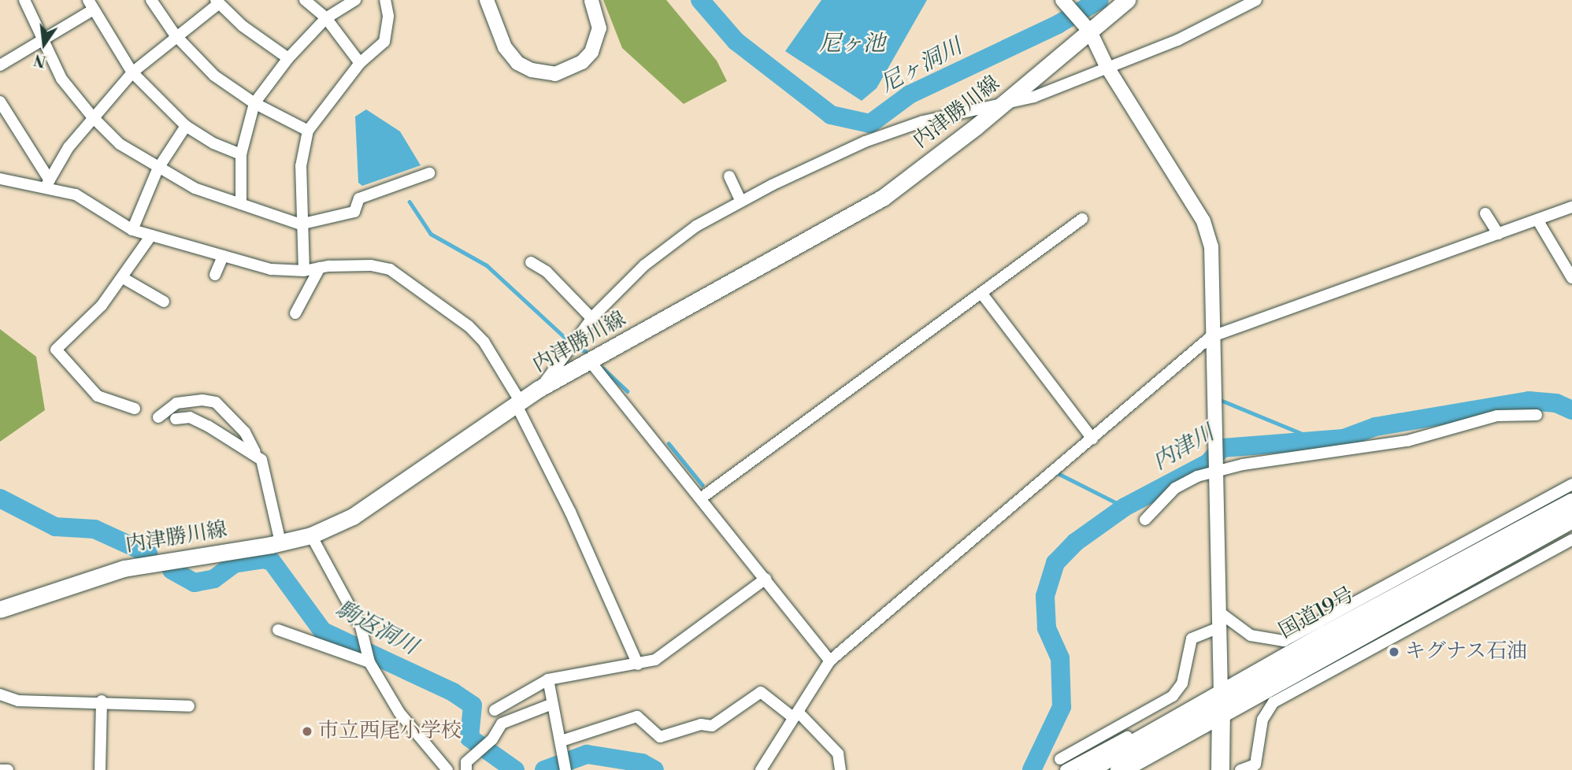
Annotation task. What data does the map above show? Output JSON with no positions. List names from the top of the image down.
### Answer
{
  "streets": {
    "highway": ["国道19号"],
    "main road": ["内津勝川線"]
  },
  "water": [
    "尼ヶ池",
    "尼ヶ洞川",
    "内津川",
    "駒返洞川"
  ],
  "places": ["キグナス石油", "市立西尾小学校"],
  "north": "bottom"
}
